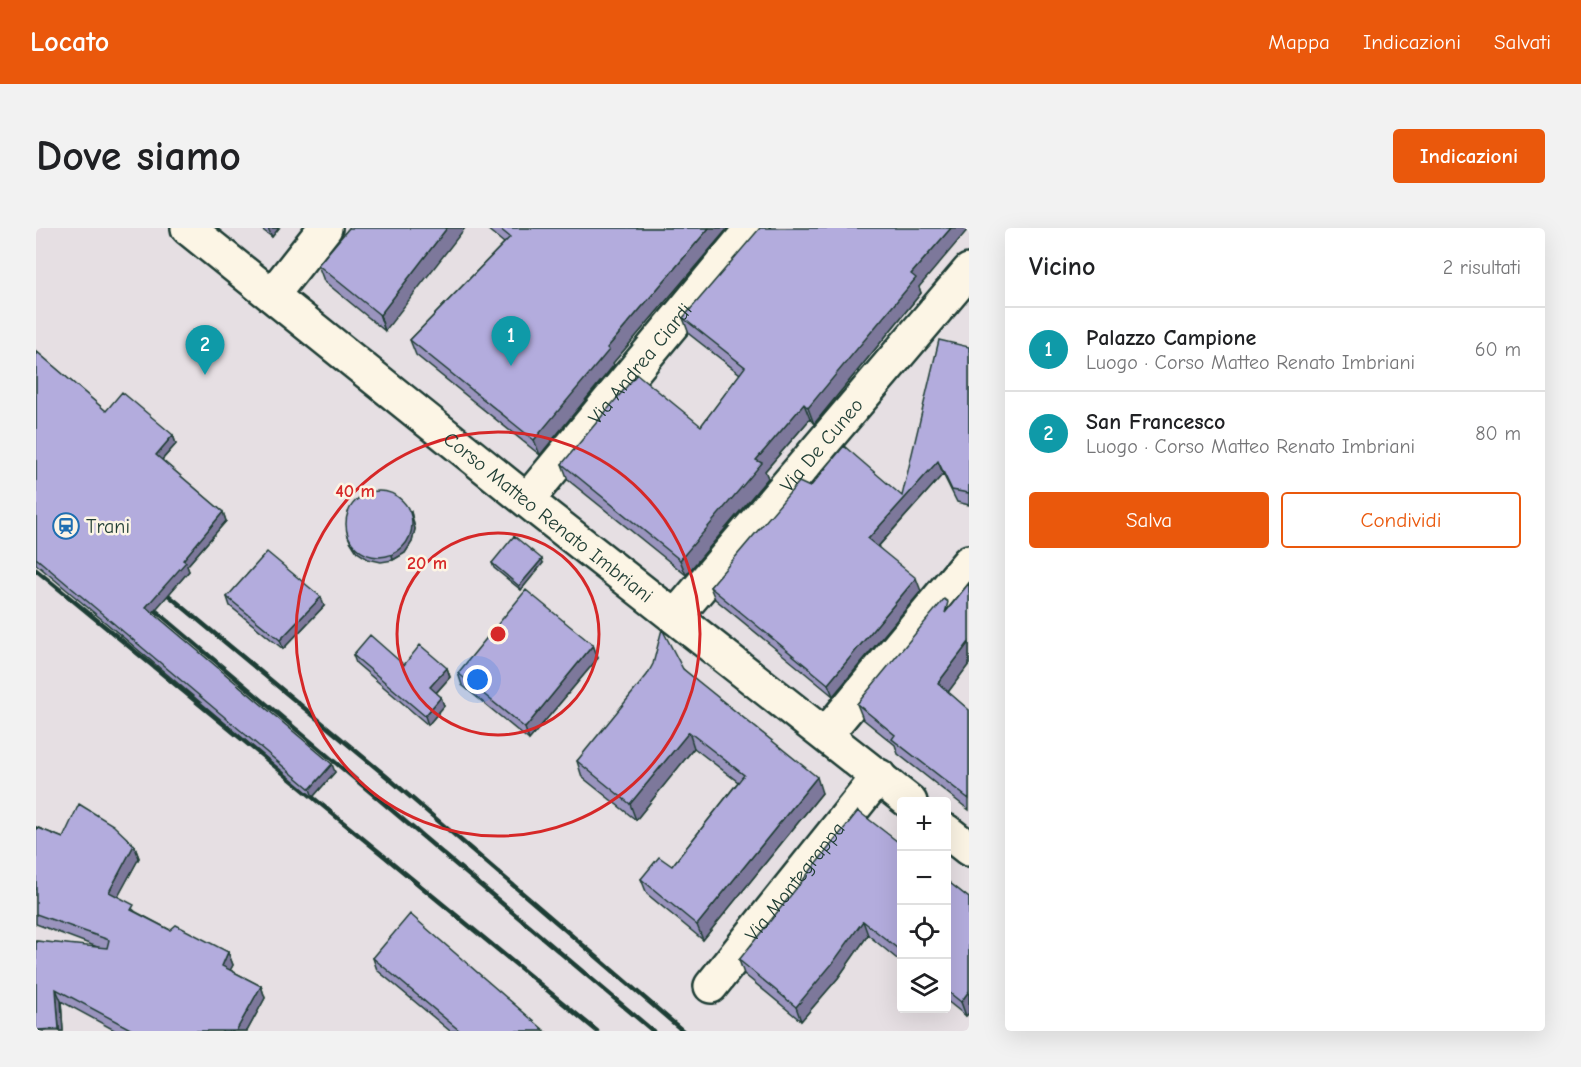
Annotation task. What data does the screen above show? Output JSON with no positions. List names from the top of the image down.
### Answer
{
  "streets": {
    "street": [
      "Via Andrea Ciardi",
      "Via De Cuneo",
      "Corso Matteo Renato Imbriani",
      "Via Montegrappa"
    ]
  },
  "crossings": [
    ["Via Andrea Ciardi", "Corso Matteo Renato Imbriani"],
    ["Via De Cuneo", "Corso Matteo Renato Imbriani"],
    ["Corso Matteo Renato Imbriani", "Via Montegrappa"]
  ],
  "places": {
    "station": ["Trani"]
  },
  "page": {
    "header": "Locato",
    "nav": ["Mappa", "Indicazioni", "Salvati"],
    "buttons": [
      "Indicazioni",
      ["Salva", "Condividi"]
    ],
    "title": "Dove siamo",
    "heading": ["Vicino", "2 risultati"],
    "list": [
      {
        "mark": "1",
        "name": "Palazzo Campione",
        "note": "Luogo · Corso Matteo Renato Imbriani",
        "value": "60 m"
      },
      {
        "mark": "2",
        "name": "San Francesco",
        "note": "Luogo · Corso Matteo Renato Imbriani",
        "value": "80 m"
      }
    ],
    "pins": ["1", "2"],
    "map_buttons": ["+", "−"]
  },
  "rings": ["40 m", "20 m"]
}
